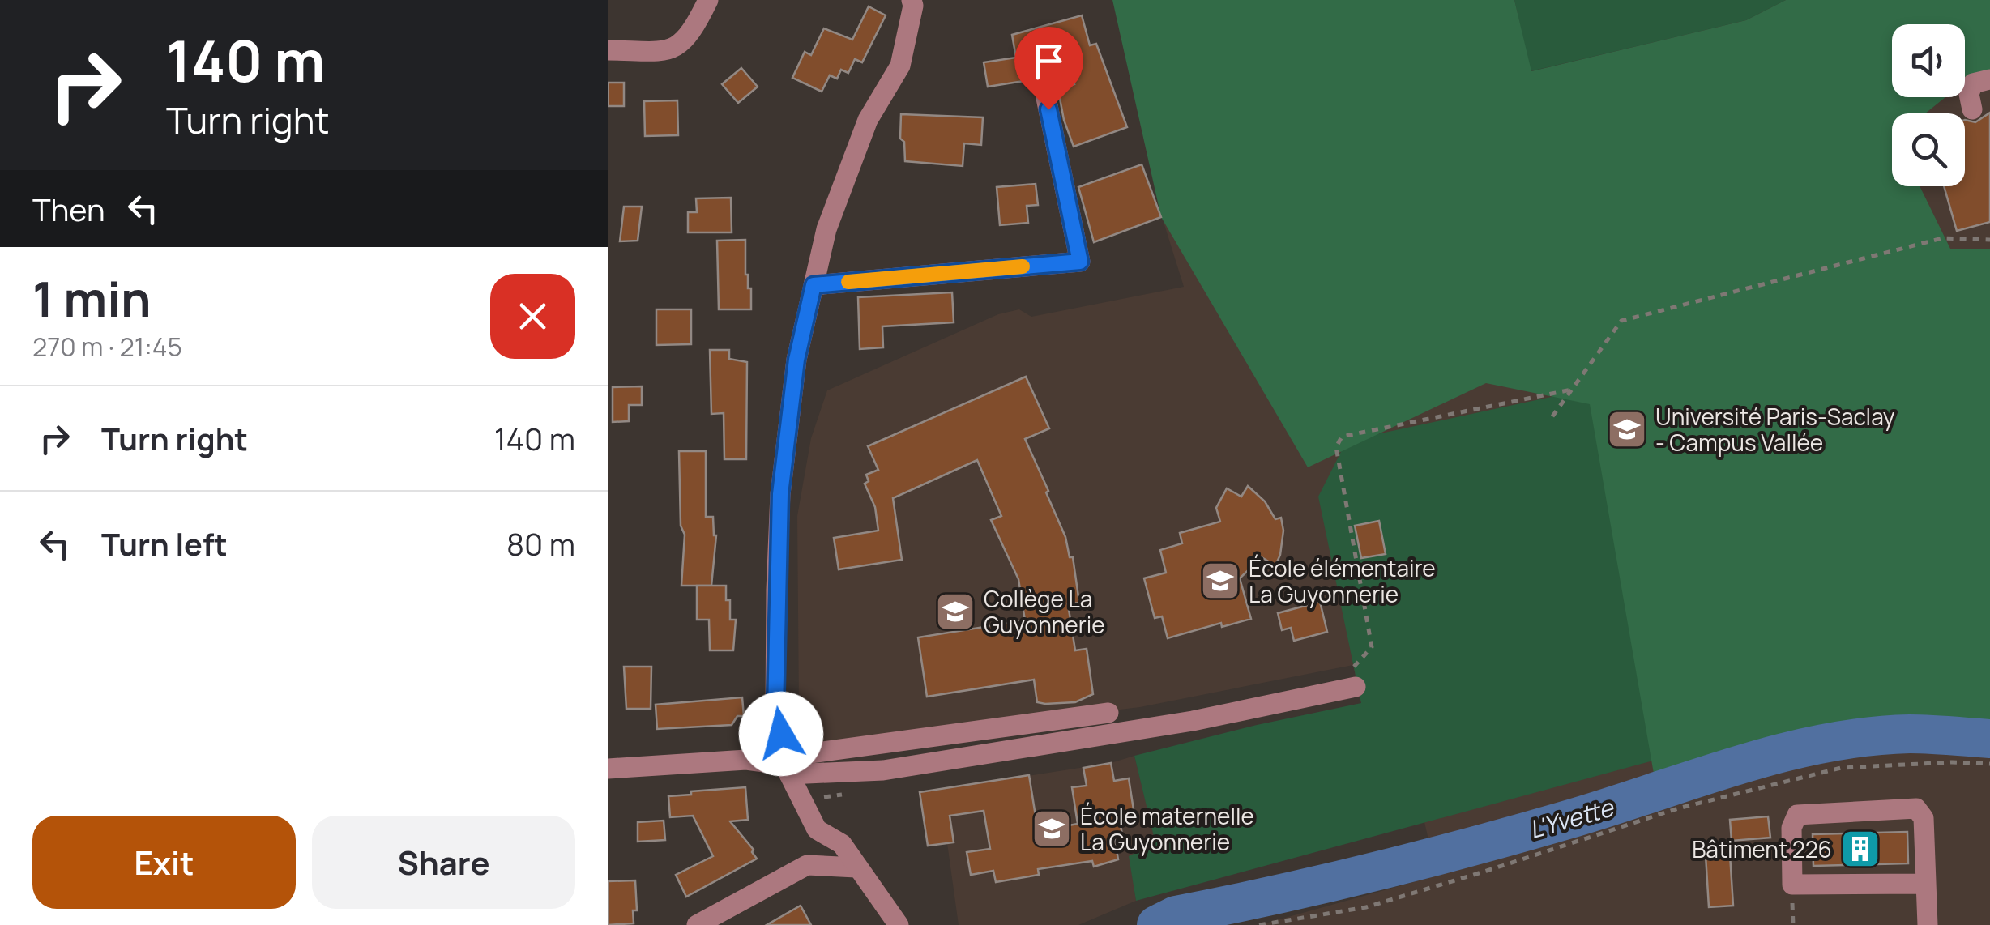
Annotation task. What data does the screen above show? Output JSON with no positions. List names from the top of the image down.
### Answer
{
  "water": ["L'Yvette"],
  "places": {
    "school or university": [
      "Université Paris-Saclay - Campus Vallée",
      "École élémentaire La Guyonnerie",
      "Collège La Guyonnerie",
      "École maternelle La Guyonnerie"
    ],
    "building": ["Bâtiment 226"]
  },
  "page": {
    "turn": ["140 m", "Turn right"],
    "then": "Then",
    "heading": ["1 min", "270 m · 21:45"],
    "list": [
      {
        "name": "Turn right",
        "value": "140 m"
      },
      {
        "name": "Turn left",
        "value": "80 m"
      }
    ],
    "buttons": ["Exit", "Share"]
  }
}
